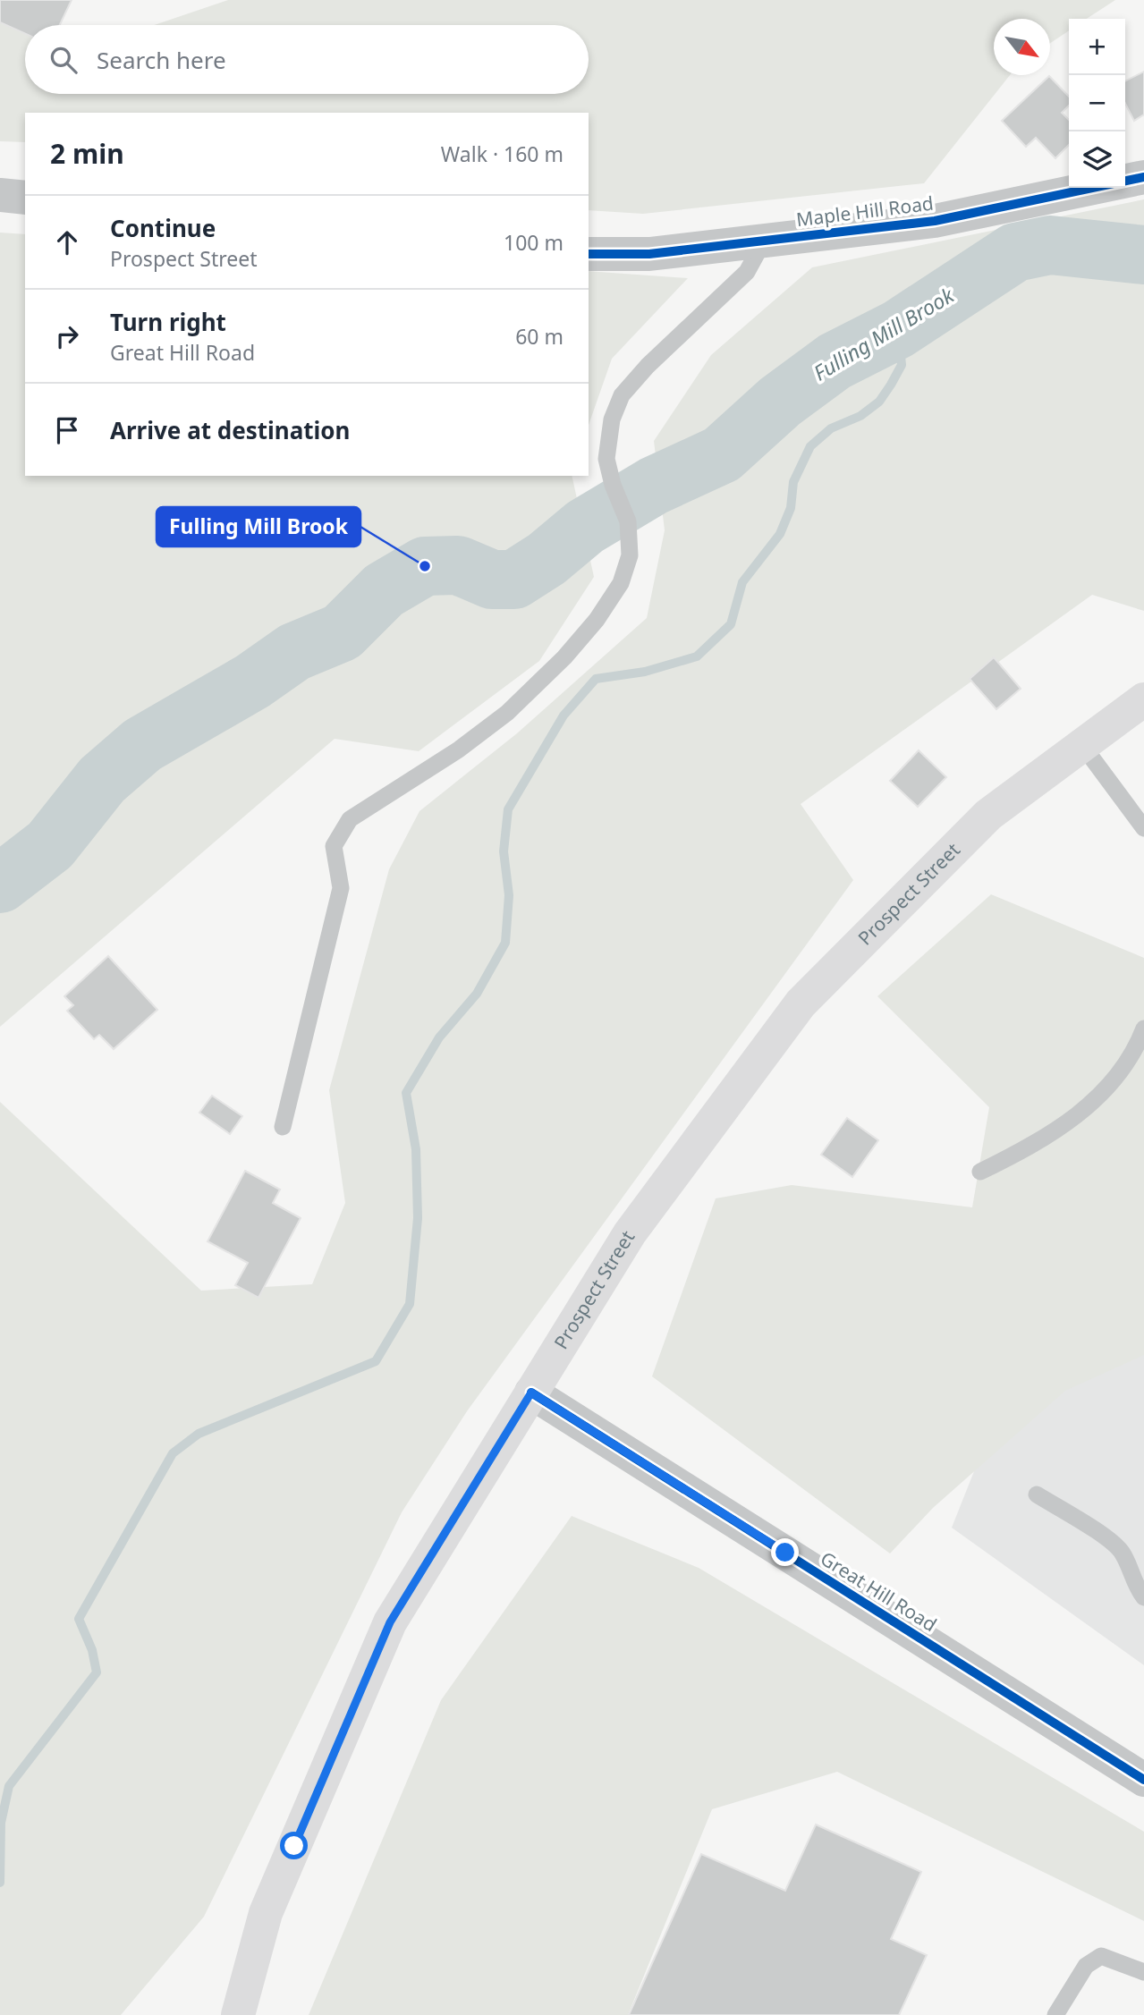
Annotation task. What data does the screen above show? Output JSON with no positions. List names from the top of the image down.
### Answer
{
  "streets": {
    "main road": ["Prospect Street"],
    "street": ["Maple Hill Road", "Great Hill Road"]
  },
  "crossings": [
    ["Prospect Street", "Great Hill Road"]
  ],
  "water": ["Fulling Mill Brook"],
  "places": ["Fulling Mill Brook"],
  "north": "bottom right",
  "page": {
    "map_buttons": ["+", "−"],
    "search": "Search here",
    "heading": ["2 min", "Walk · 160 m"],
    "list": [
      ["Continue", "Prospect Street", "100 m"],
      ["Turn right", "Great Hill Road", "60 m"],
      "Arrive at destination"
    ]
  }
}
